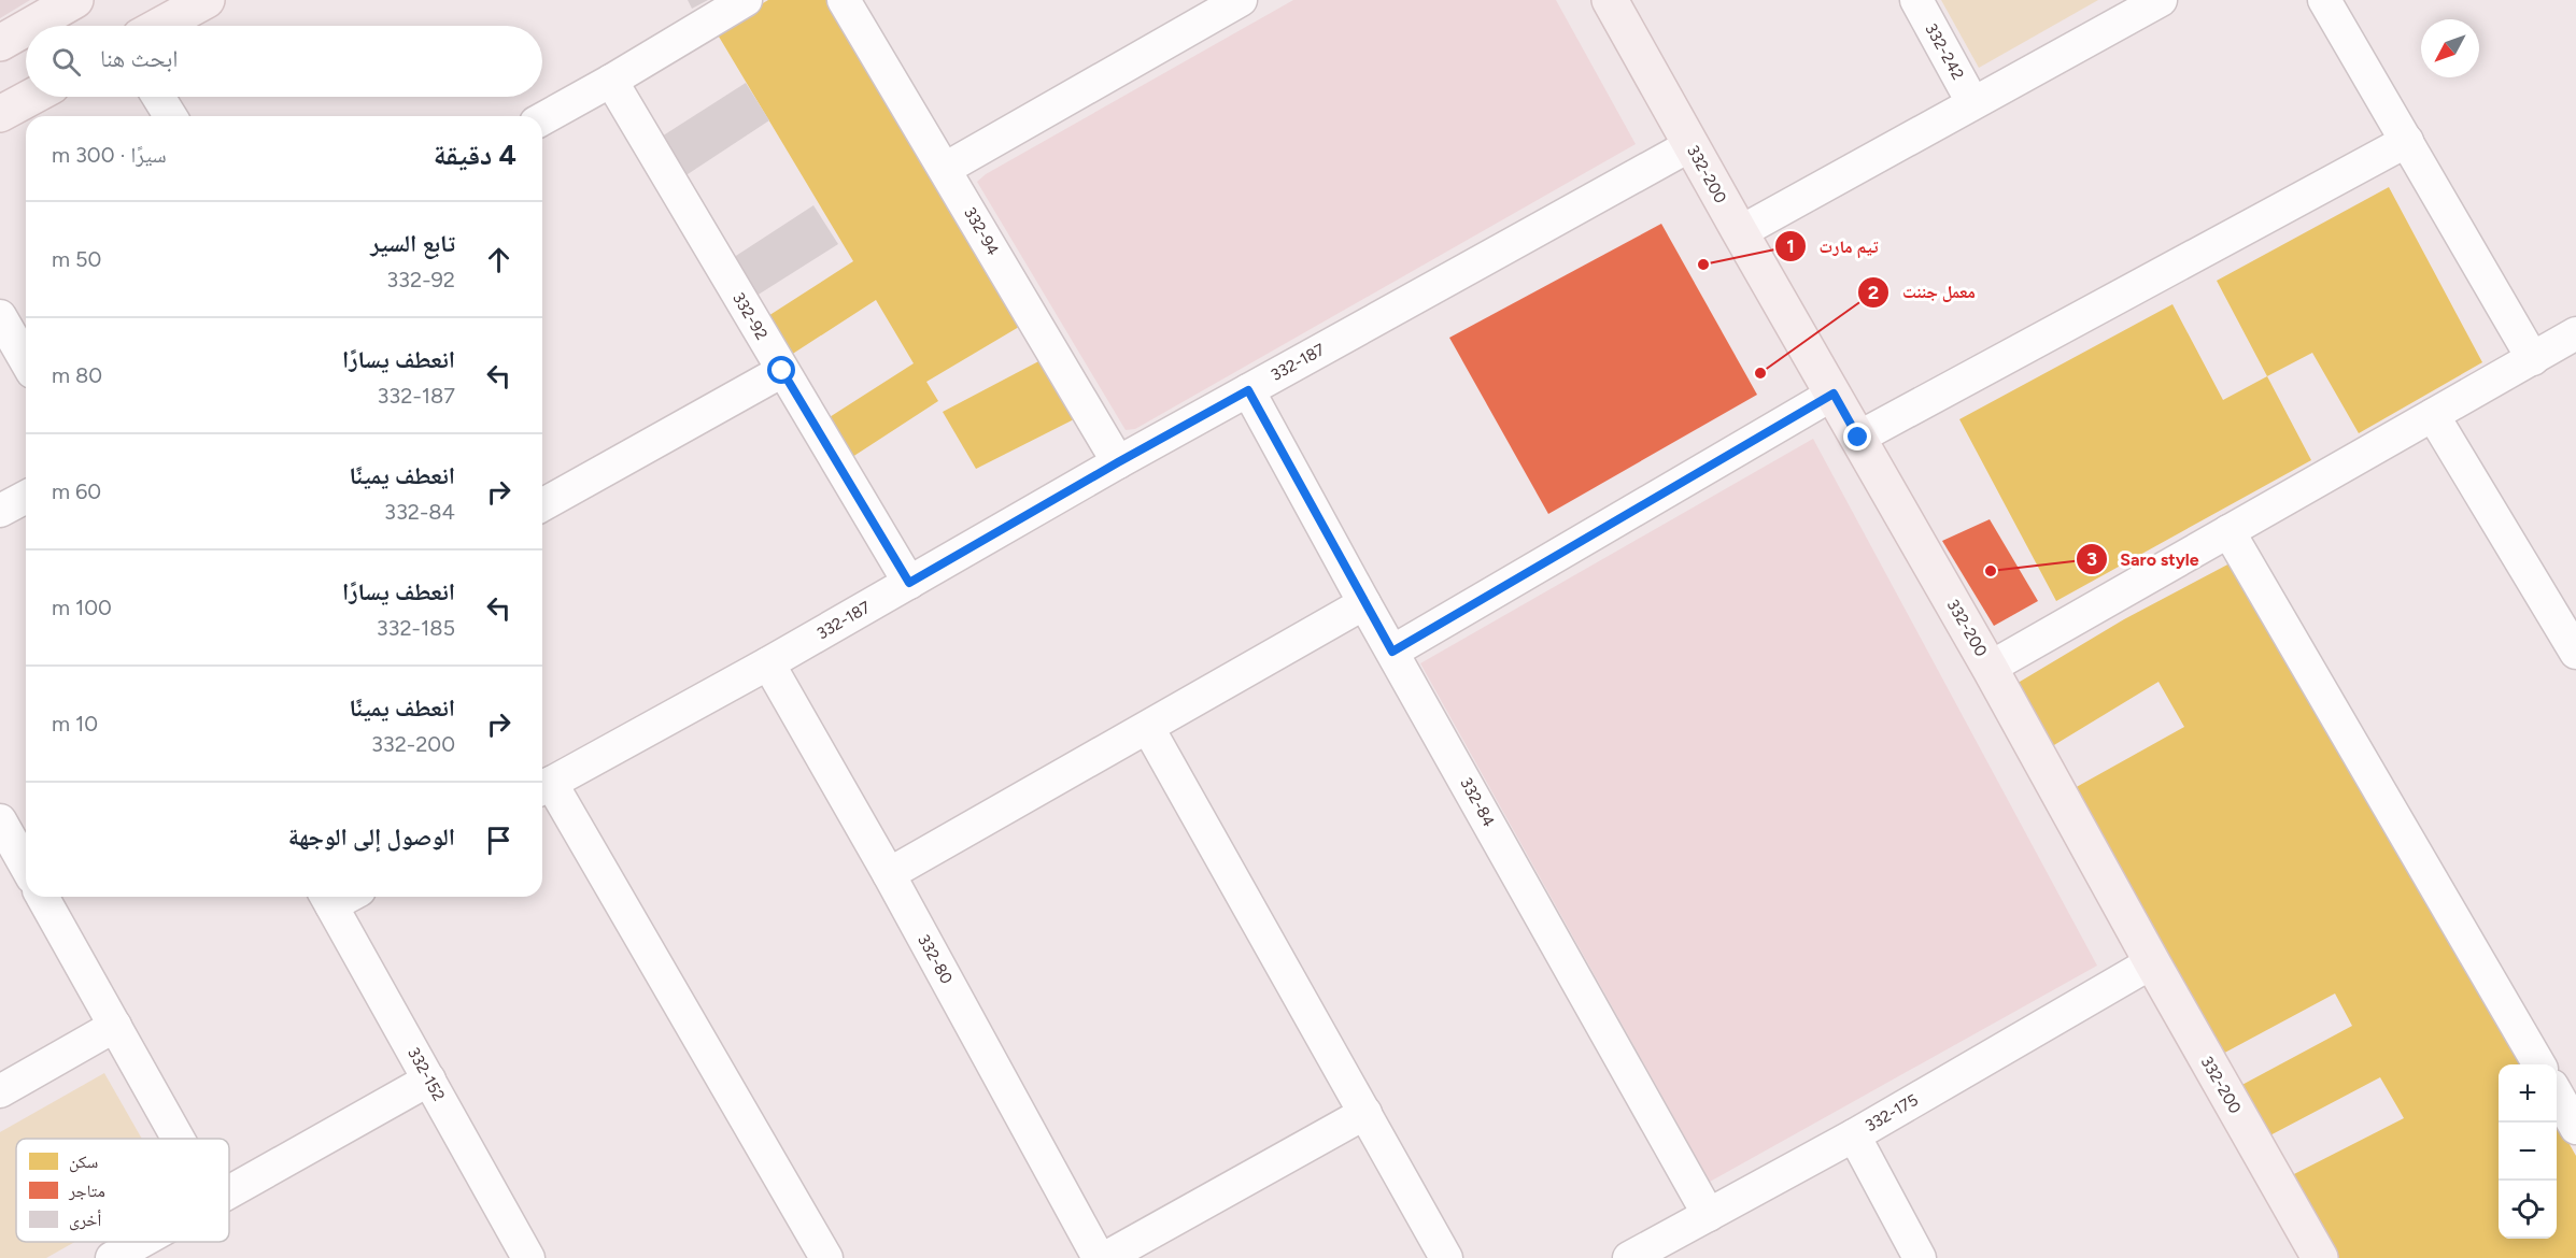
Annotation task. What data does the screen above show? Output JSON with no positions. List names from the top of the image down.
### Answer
{
  "streets": {
    "street": [
      "332-242",
      "332-200",
      "332-94",
      "332-92",
      "332-187",
      "332-84",
      "332-80",
      "332-152",
      "332-175"
    ]
  },
  "crossings": [
    ["332-200", "332-187"],
    ["332-200", "332-175"],
    ["332-94", "332-187"],
    ["332-92", "332-187"],
    ["332-187", "332-84"],
    ["332-187", "332-80"],
    ["332-84", "332-175"]
  ],
  "places": ["تيم مارت", "معمل جننت", "Saro style"],
  "legend": ["سكن", "متاجر", "أخرى"],
  "north": "bottom left",
  "page": {
    "search": "ابحث هنا",
    "heading": ["4 دقيقة", "سيرًا · 300 m"],
    "list": [
      ["تابع السير", "332-92", "50 m"],
      ["انعطف يسارًا", "332-187", "80 m"],
      ["انعطف يمينًا", "332-84", "60 m"],
      ["انعطف يسارًا", "332-185", "100 m"],
      ["انعطف يمينًا", "332-200", "10 m"],
      "الوصول إلى الوجهة"
    ],
    "map_buttons": ["+", "−"]
  }
}
